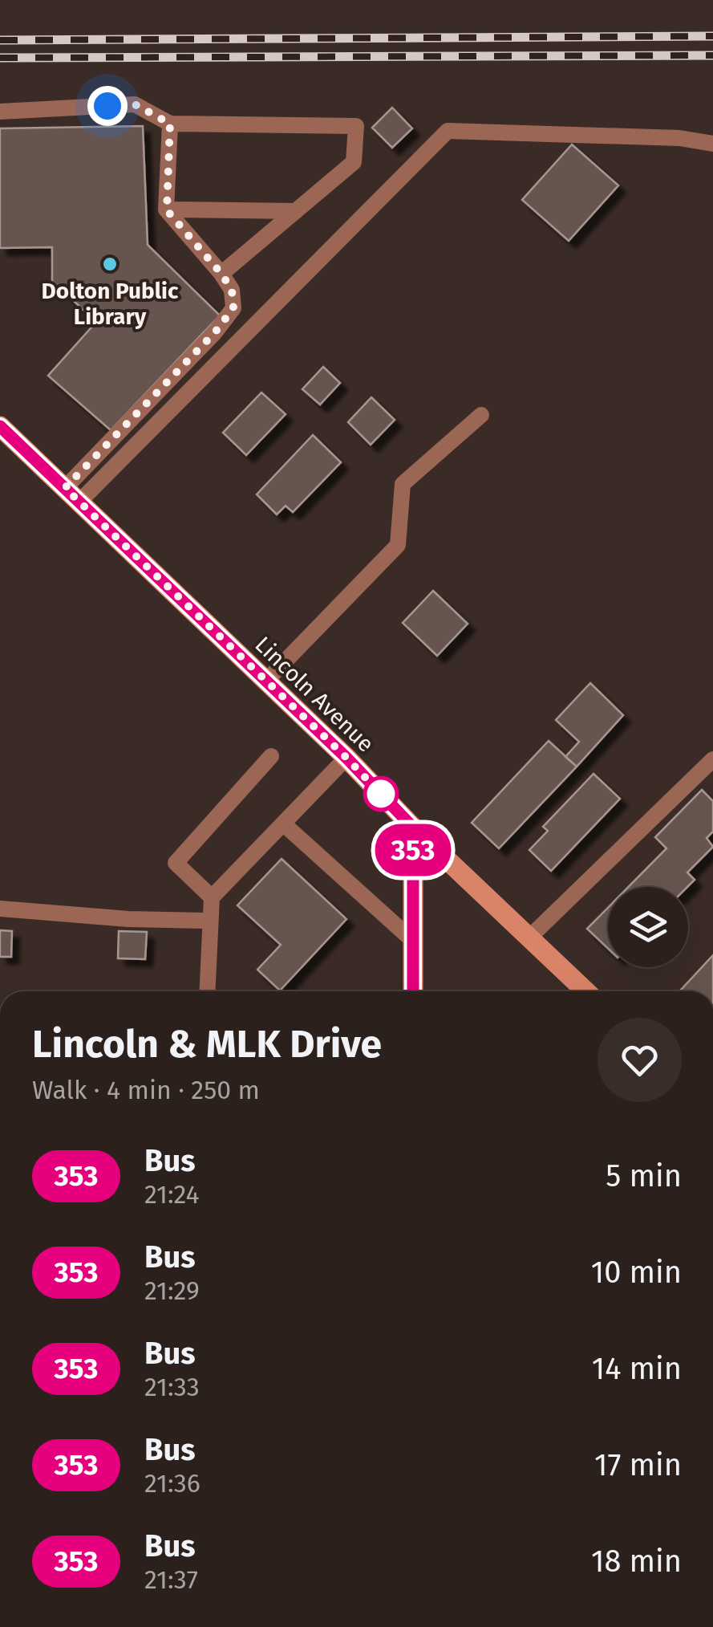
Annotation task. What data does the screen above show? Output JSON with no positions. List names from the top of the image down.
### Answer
{
  "streets": {
    "street": ["Lincoln Avenue"]
  },
  "places": ["Dolton Public Library"],
  "lines": ["bus line 353"],
  "page": {
    "on_map": "353",
    "heading": ["Lincoln & MLK Drive", "Walk · 4 min · 250 m"],
    "list": [
      {
        "mark": "353",
        "name": "Bus",
        "note": "21:24",
        "value": "5 min"
      },
      {
        "mark": "353",
        "name": "Bus",
        "note": "21:29",
        "value": "10 min"
      },
      {
        "mark": "353",
        "name": "Bus",
        "note": "21:33",
        "value": "14 min"
      },
      {
        "mark": "353",
        "name": "Bus",
        "note": "21:36",
        "value": "17 min"
      },
      {
        "mark": "353",
        "name": "Bus",
        "note": "21:37",
        "value": "18 min"
      }
    ]
  }
}
